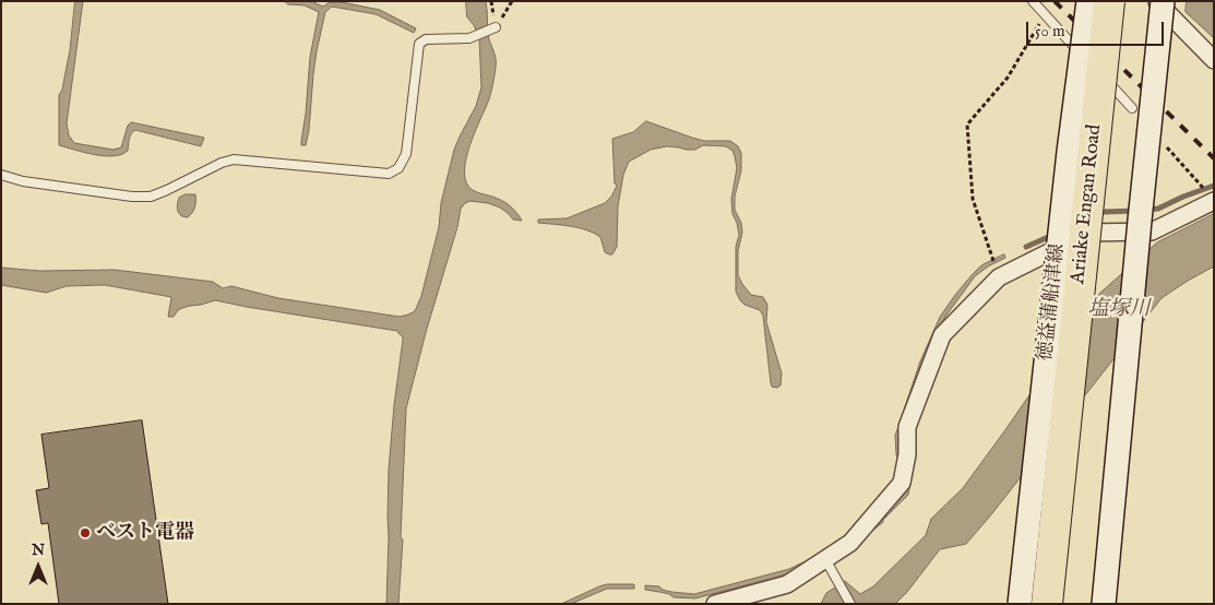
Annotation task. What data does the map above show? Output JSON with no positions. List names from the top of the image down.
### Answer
{
  "streets": {
    "highway": ["Ariake Engan Road"],
    "main road": ["徳益蒲船津線"]
  },
  "water": ["塩塚川"],
  "places": ["ベスト電器"],
  "scale_bar": "50 m",
  "north": "top"
}
